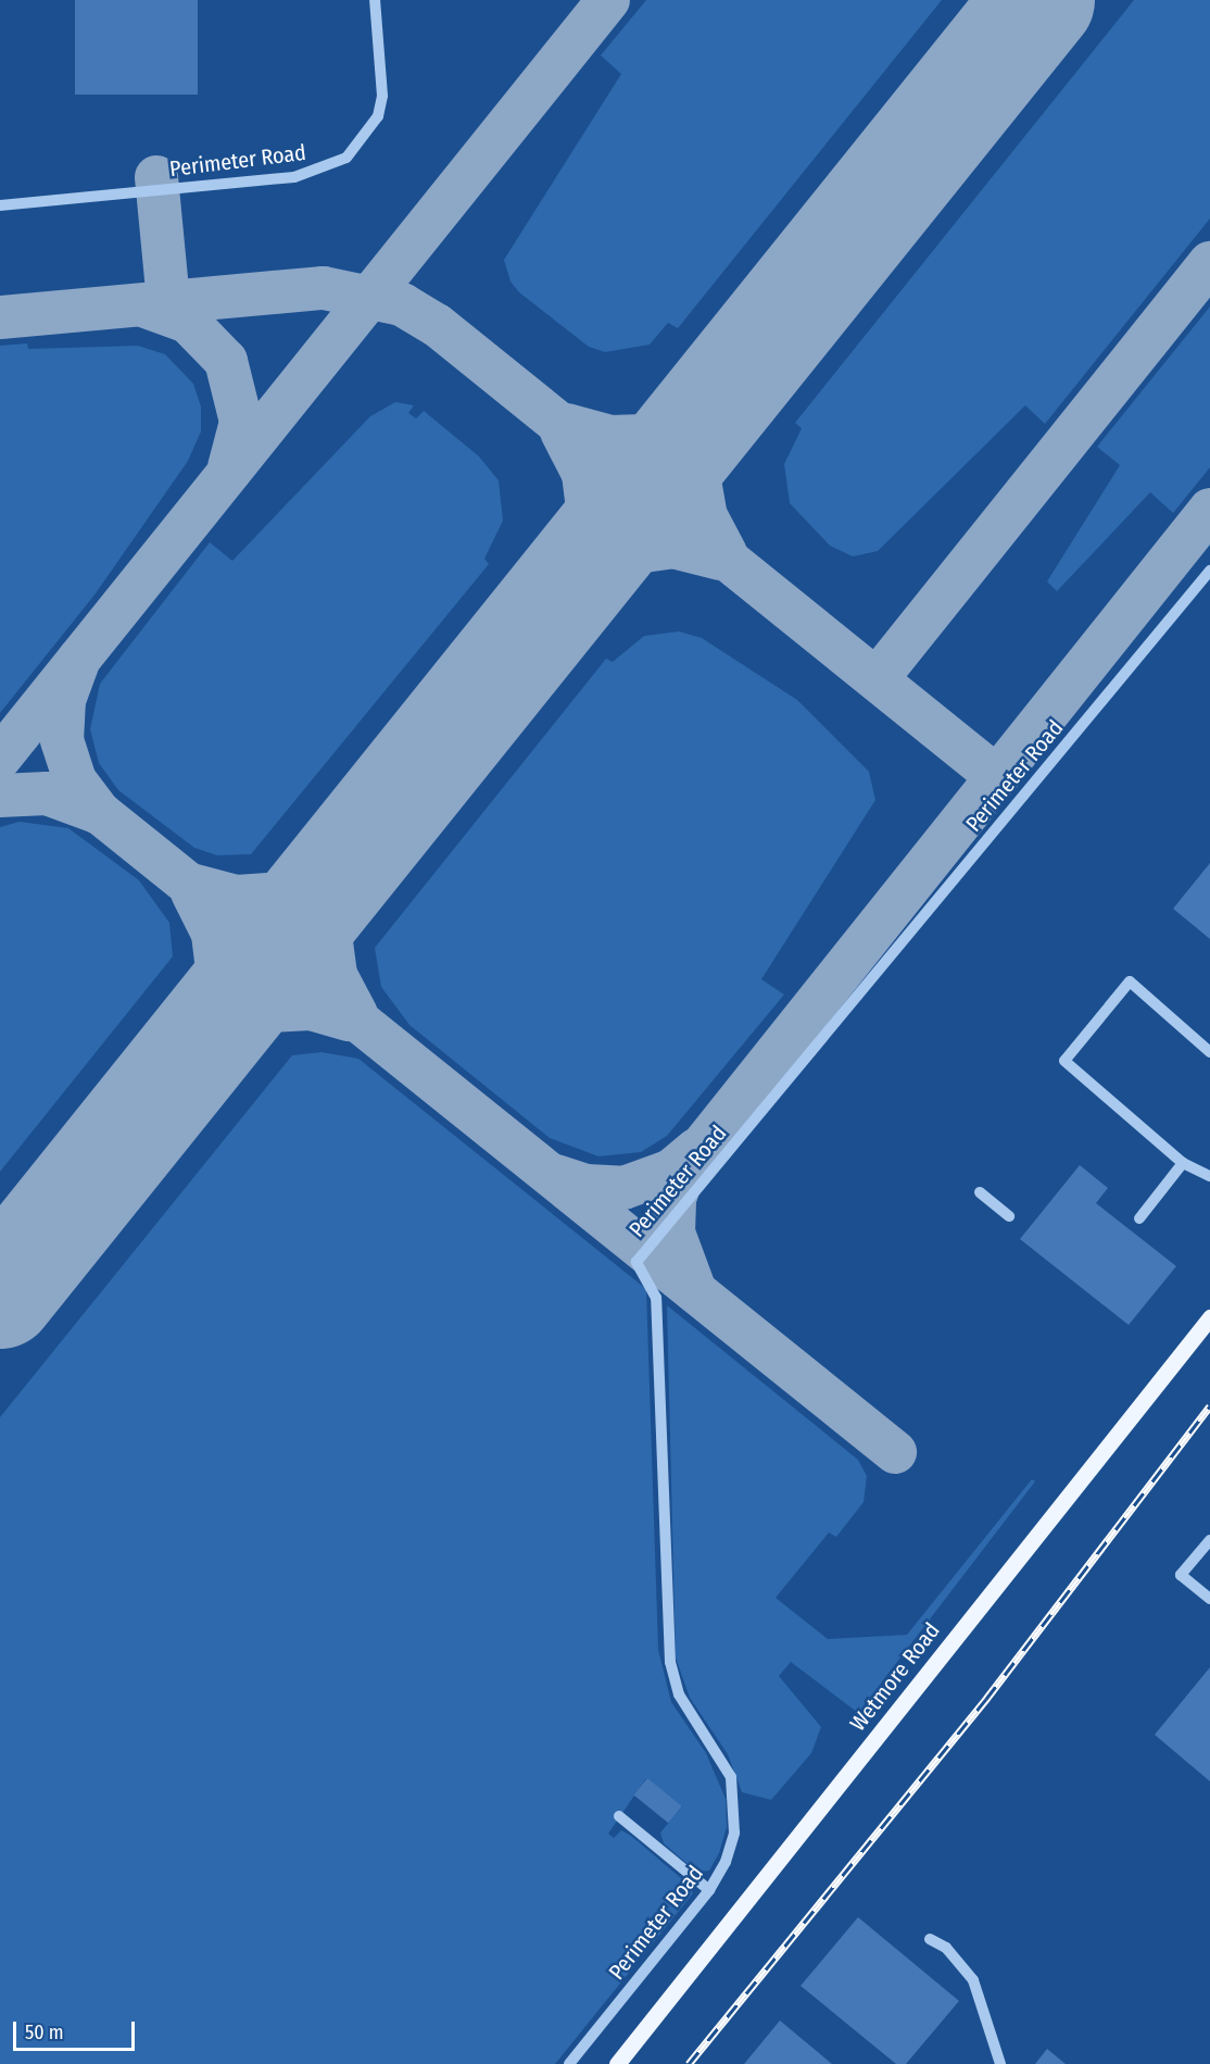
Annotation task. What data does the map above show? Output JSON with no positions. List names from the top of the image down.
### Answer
{
  "streets": {
    "main road": ["Wetmore Road"],
    "lane": ["Perimeter Road"]
  },
  "scale_bar": "50 m"
}
